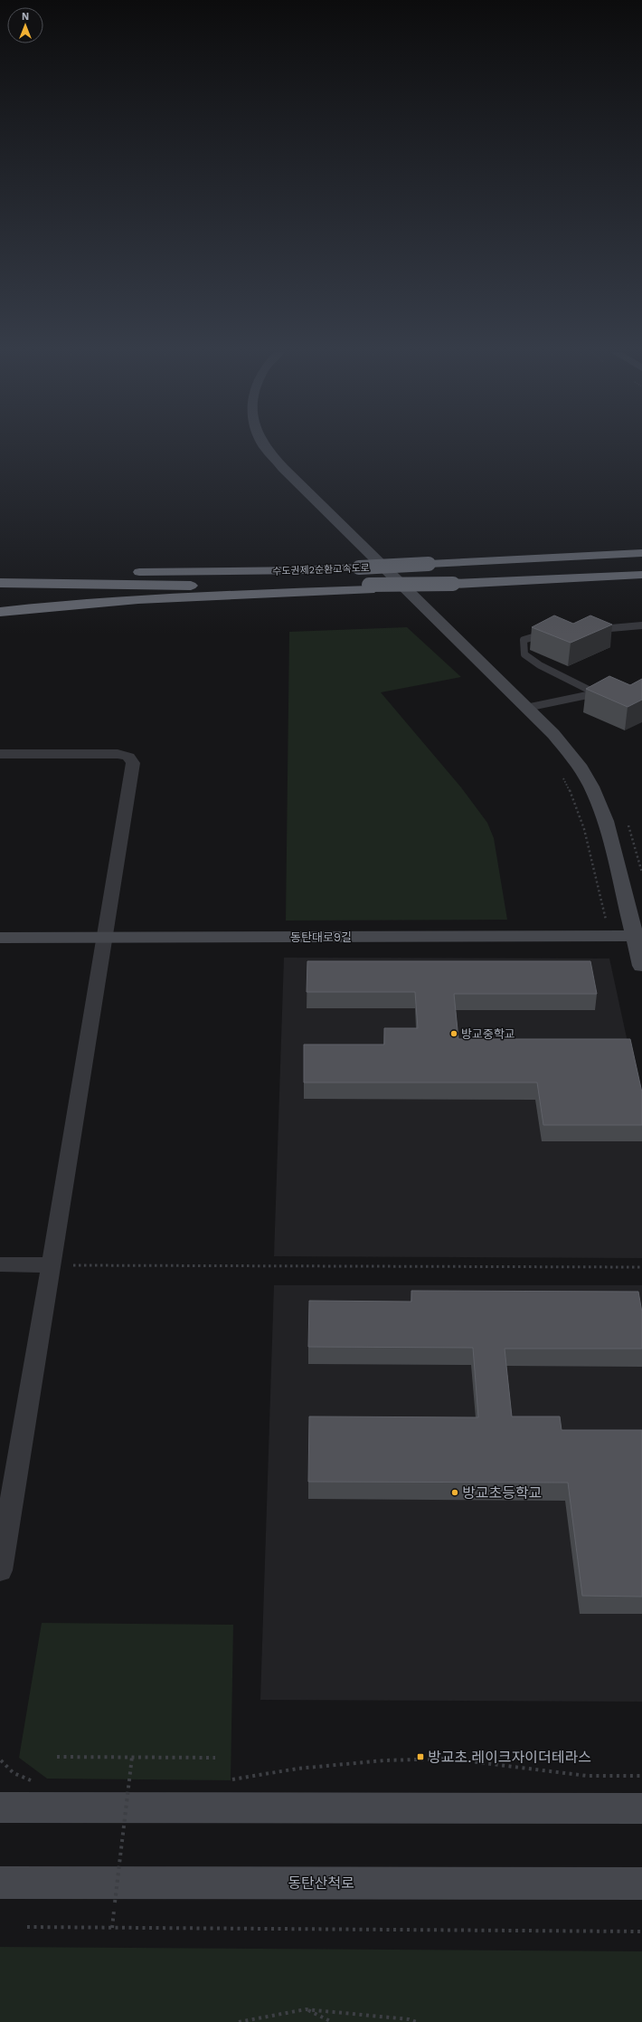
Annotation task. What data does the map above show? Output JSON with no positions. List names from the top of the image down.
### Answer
{
  "streets": {
    "highway": ["수도권제2순환고속도로"],
    "street": ["동탄대로9길", "동탄산척로"]
  },
  "places": {
    "other": ["방교중학교", "방교초등학교"],
    "transit": ["방교초.레이크자이더테라스"]
  },
  "north": "top"
}
